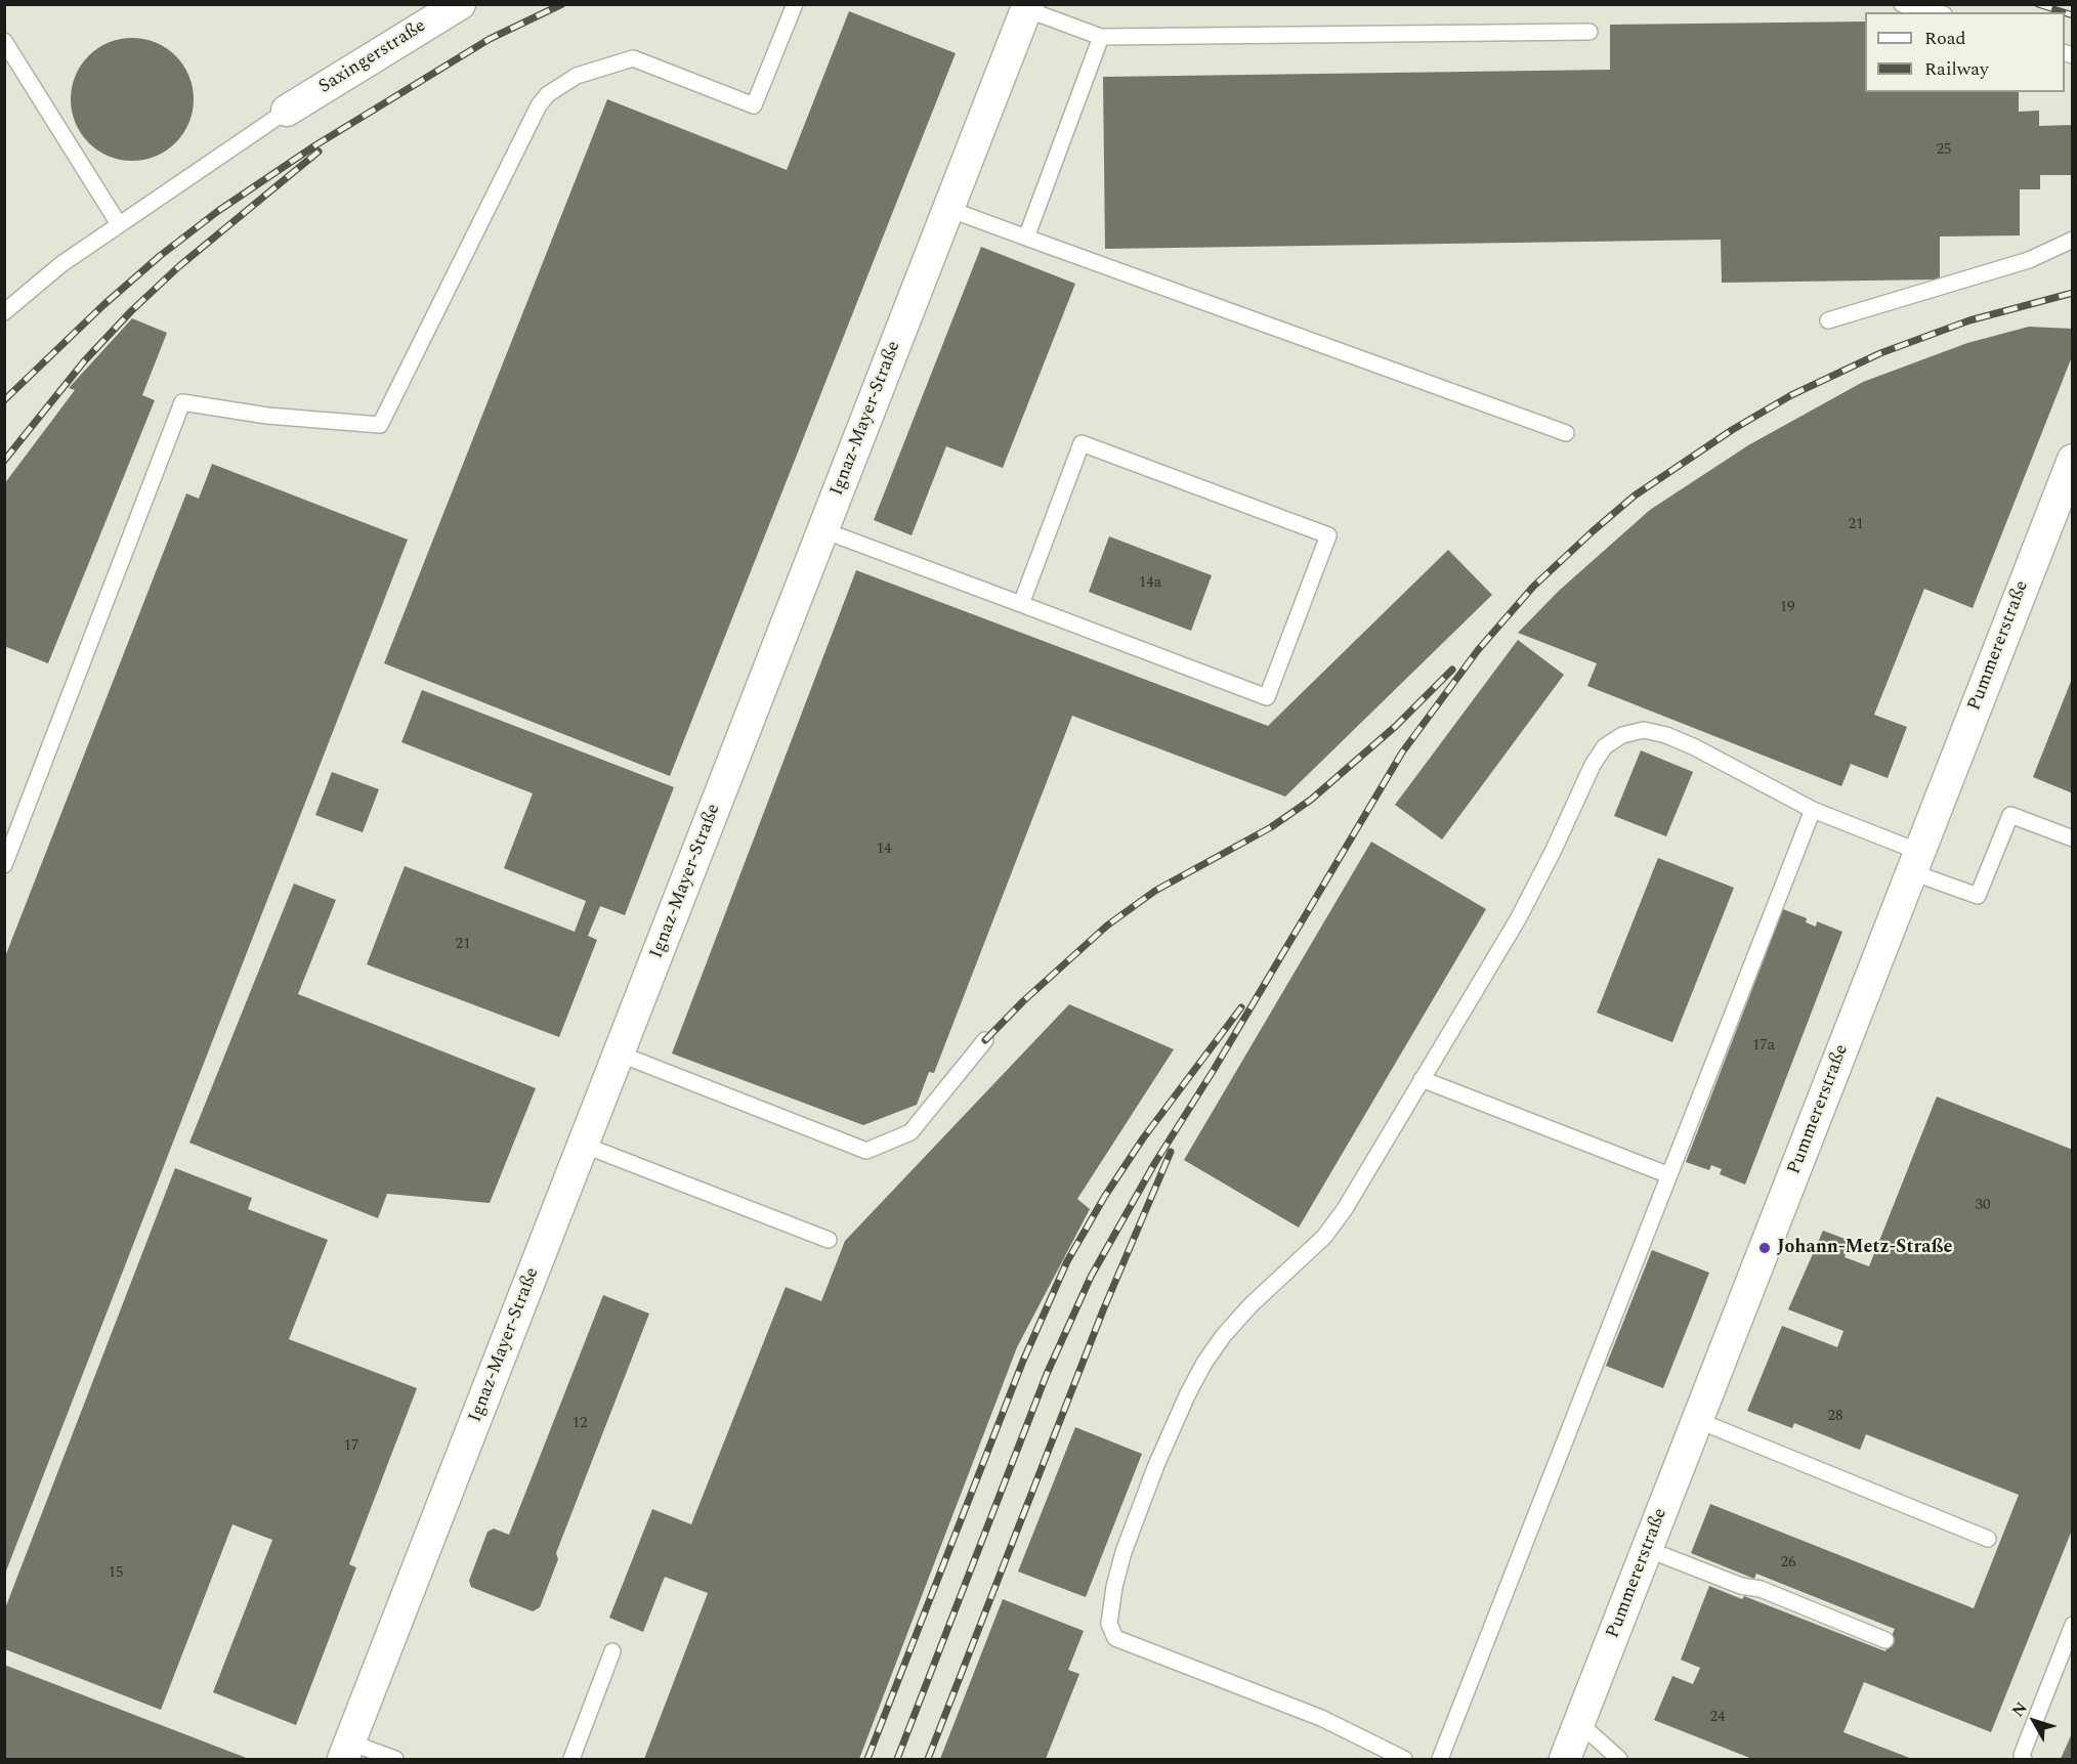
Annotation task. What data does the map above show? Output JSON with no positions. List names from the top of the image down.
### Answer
{
  "streets": {
    "street": ["Saxingerstraße", "Ignaz-Mayer-Straße", "Pummererstraße"]
  },
  "places": ["Johann-Metz-Straße"],
  "house_numbers": [
    "25",
    "21",
    "14a",
    "19",
    "14",
    "21",
    "17a",
    "30",
    "28",
    "12",
    "17",
    "26",
    "15",
    "24"
  ],
  "legend": ["Road", "Railway"],
  "north": "top left"
}
